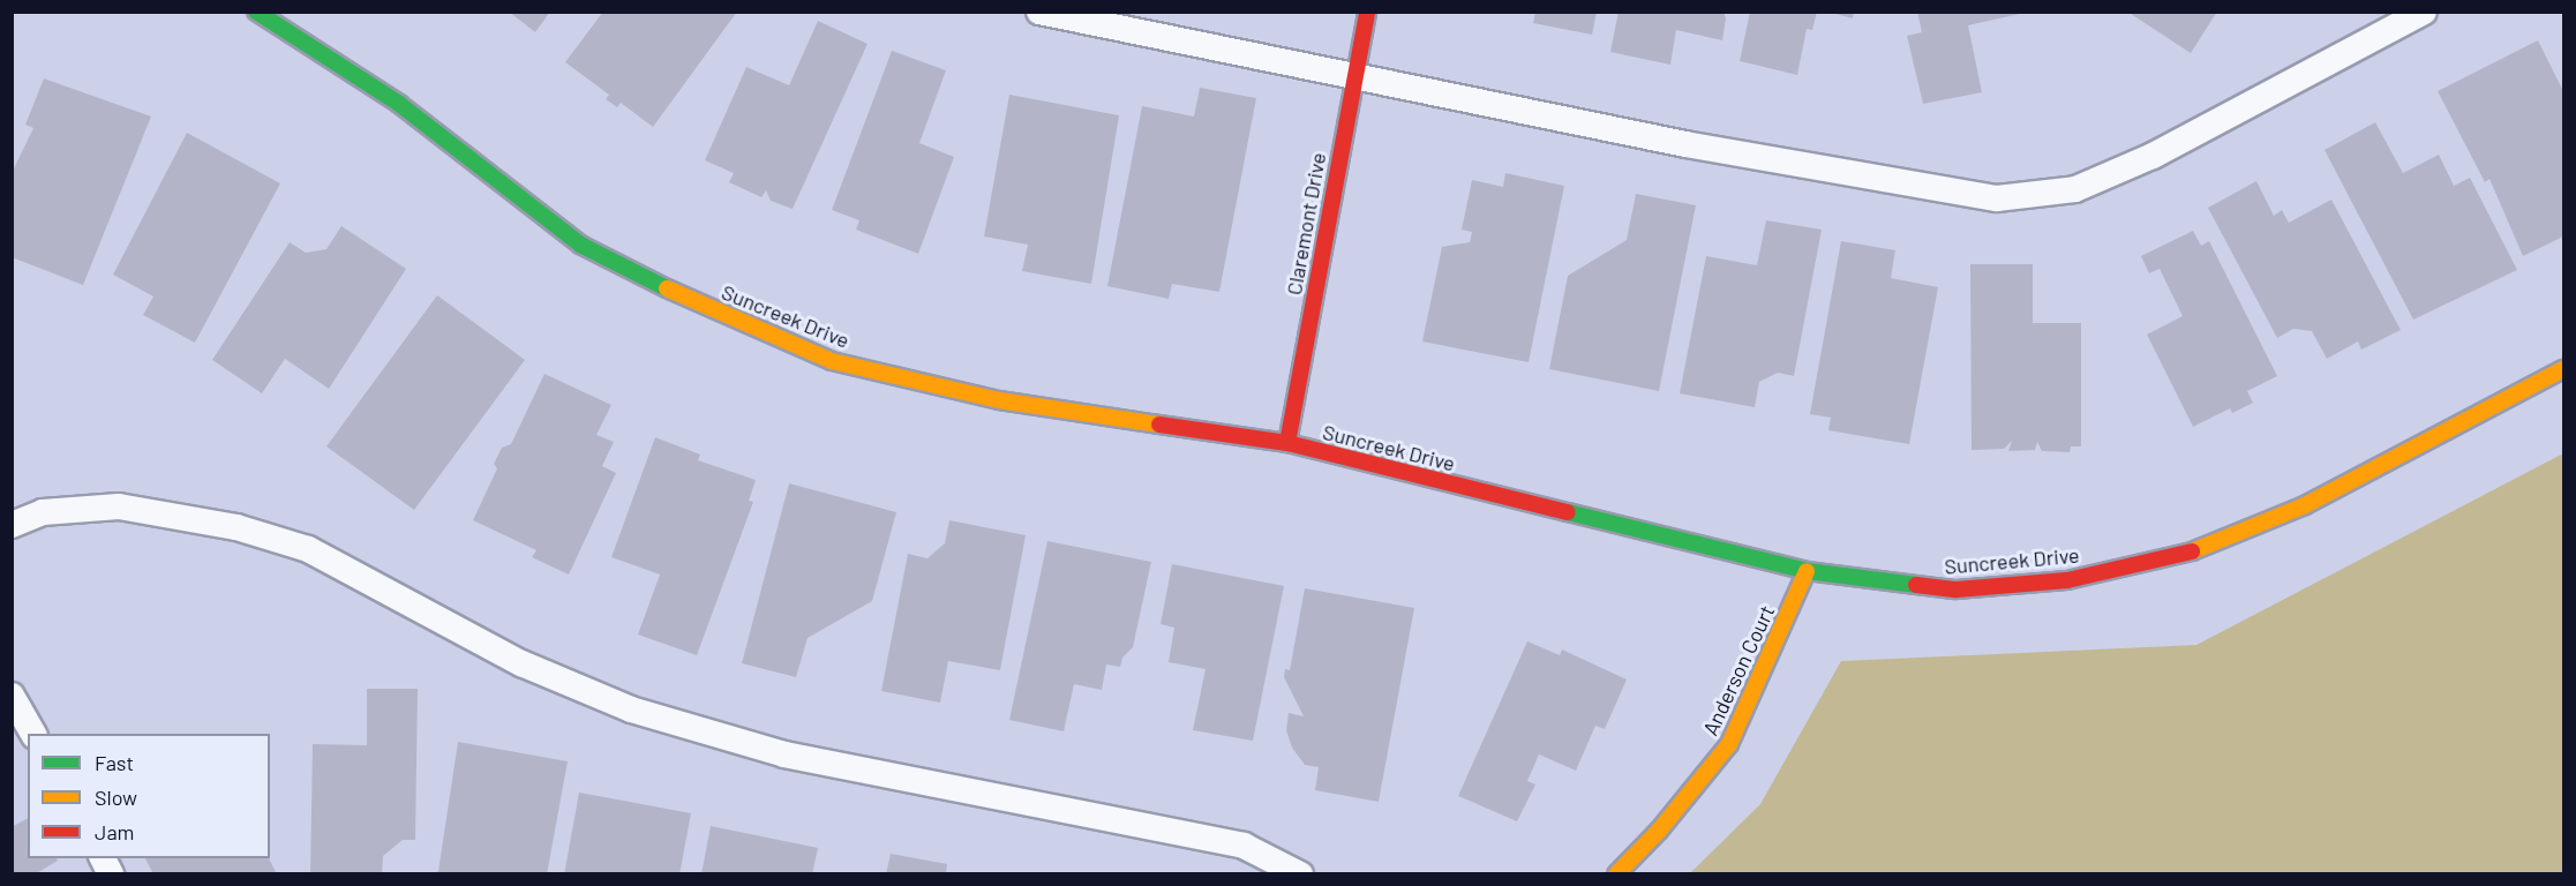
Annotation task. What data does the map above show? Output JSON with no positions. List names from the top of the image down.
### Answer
{
  "streets": {
    "street": ["Claremont Drive", "Suncreek Drive", "Anderson Court"]
  },
  "crossings": [
    ["Claremont Drive", "Suncreek Drive"],
    ["Suncreek Drive", "Anderson Court"]
  ],
  "legend": ["Fast", "Slow", "Jam"]
}
